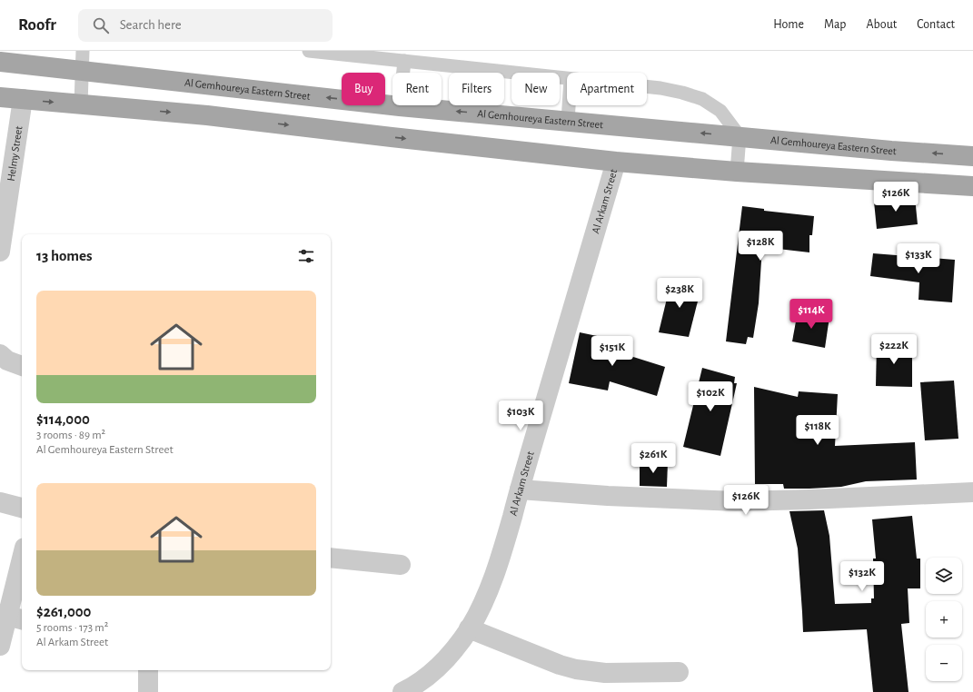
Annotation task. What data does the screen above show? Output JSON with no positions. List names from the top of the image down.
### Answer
{
  "streets": {
    "main road": ["Al Gemhoureya Eastern Street"],
    "street": ["Helmy Street", "Al Arkam Street"]
  },
  "page": {
    "header": "Roofr",
    "search": "Search here",
    "nav": [
      "Home",
      "Map",
      "About",
      "Contact"
    ],
    "chip": [
      "Buy",
      "Rent",
      "Filters",
      "New",
      "Apartment"
    ],
    "price": [
      "$126K",
      "$128K",
      "$133K",
      "$238K",
      "$114K",
      "$222K",
      "$151K",
      "$102K",
      "$103K",
      "$118K",
      "$261K",
      "$126K",
      "$132K"
    ],
    "heading": "13 homes",
    "list": [
      {
        "name": "$114,000",
        "note": "3 rooms · 89 m² · Al Gemhoureya Eastern Street"
      },
      {
        "name": "$261,000",
        "note": "5 rooms · 173 m² · Al Arkam Street"
      }
    ],
    "map_buttons": ["+", "−"]
  }
}
